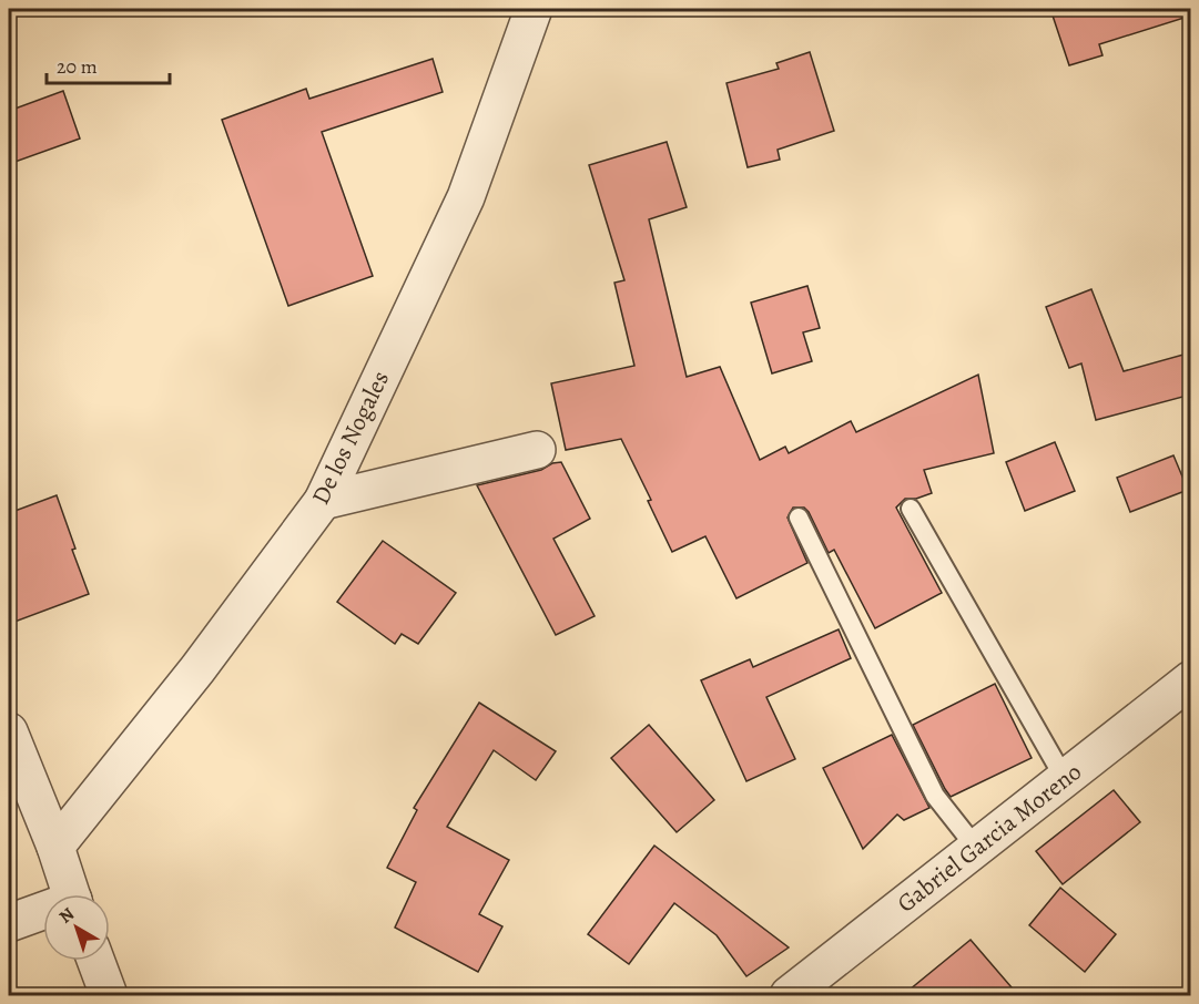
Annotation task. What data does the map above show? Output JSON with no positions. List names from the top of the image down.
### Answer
{
  "streets": {
    "street": ["De los Nogales", "Gabriel Garcia Moreno"]
  },
  "scale_bar": "20 m",
  "north": "top left"
}
